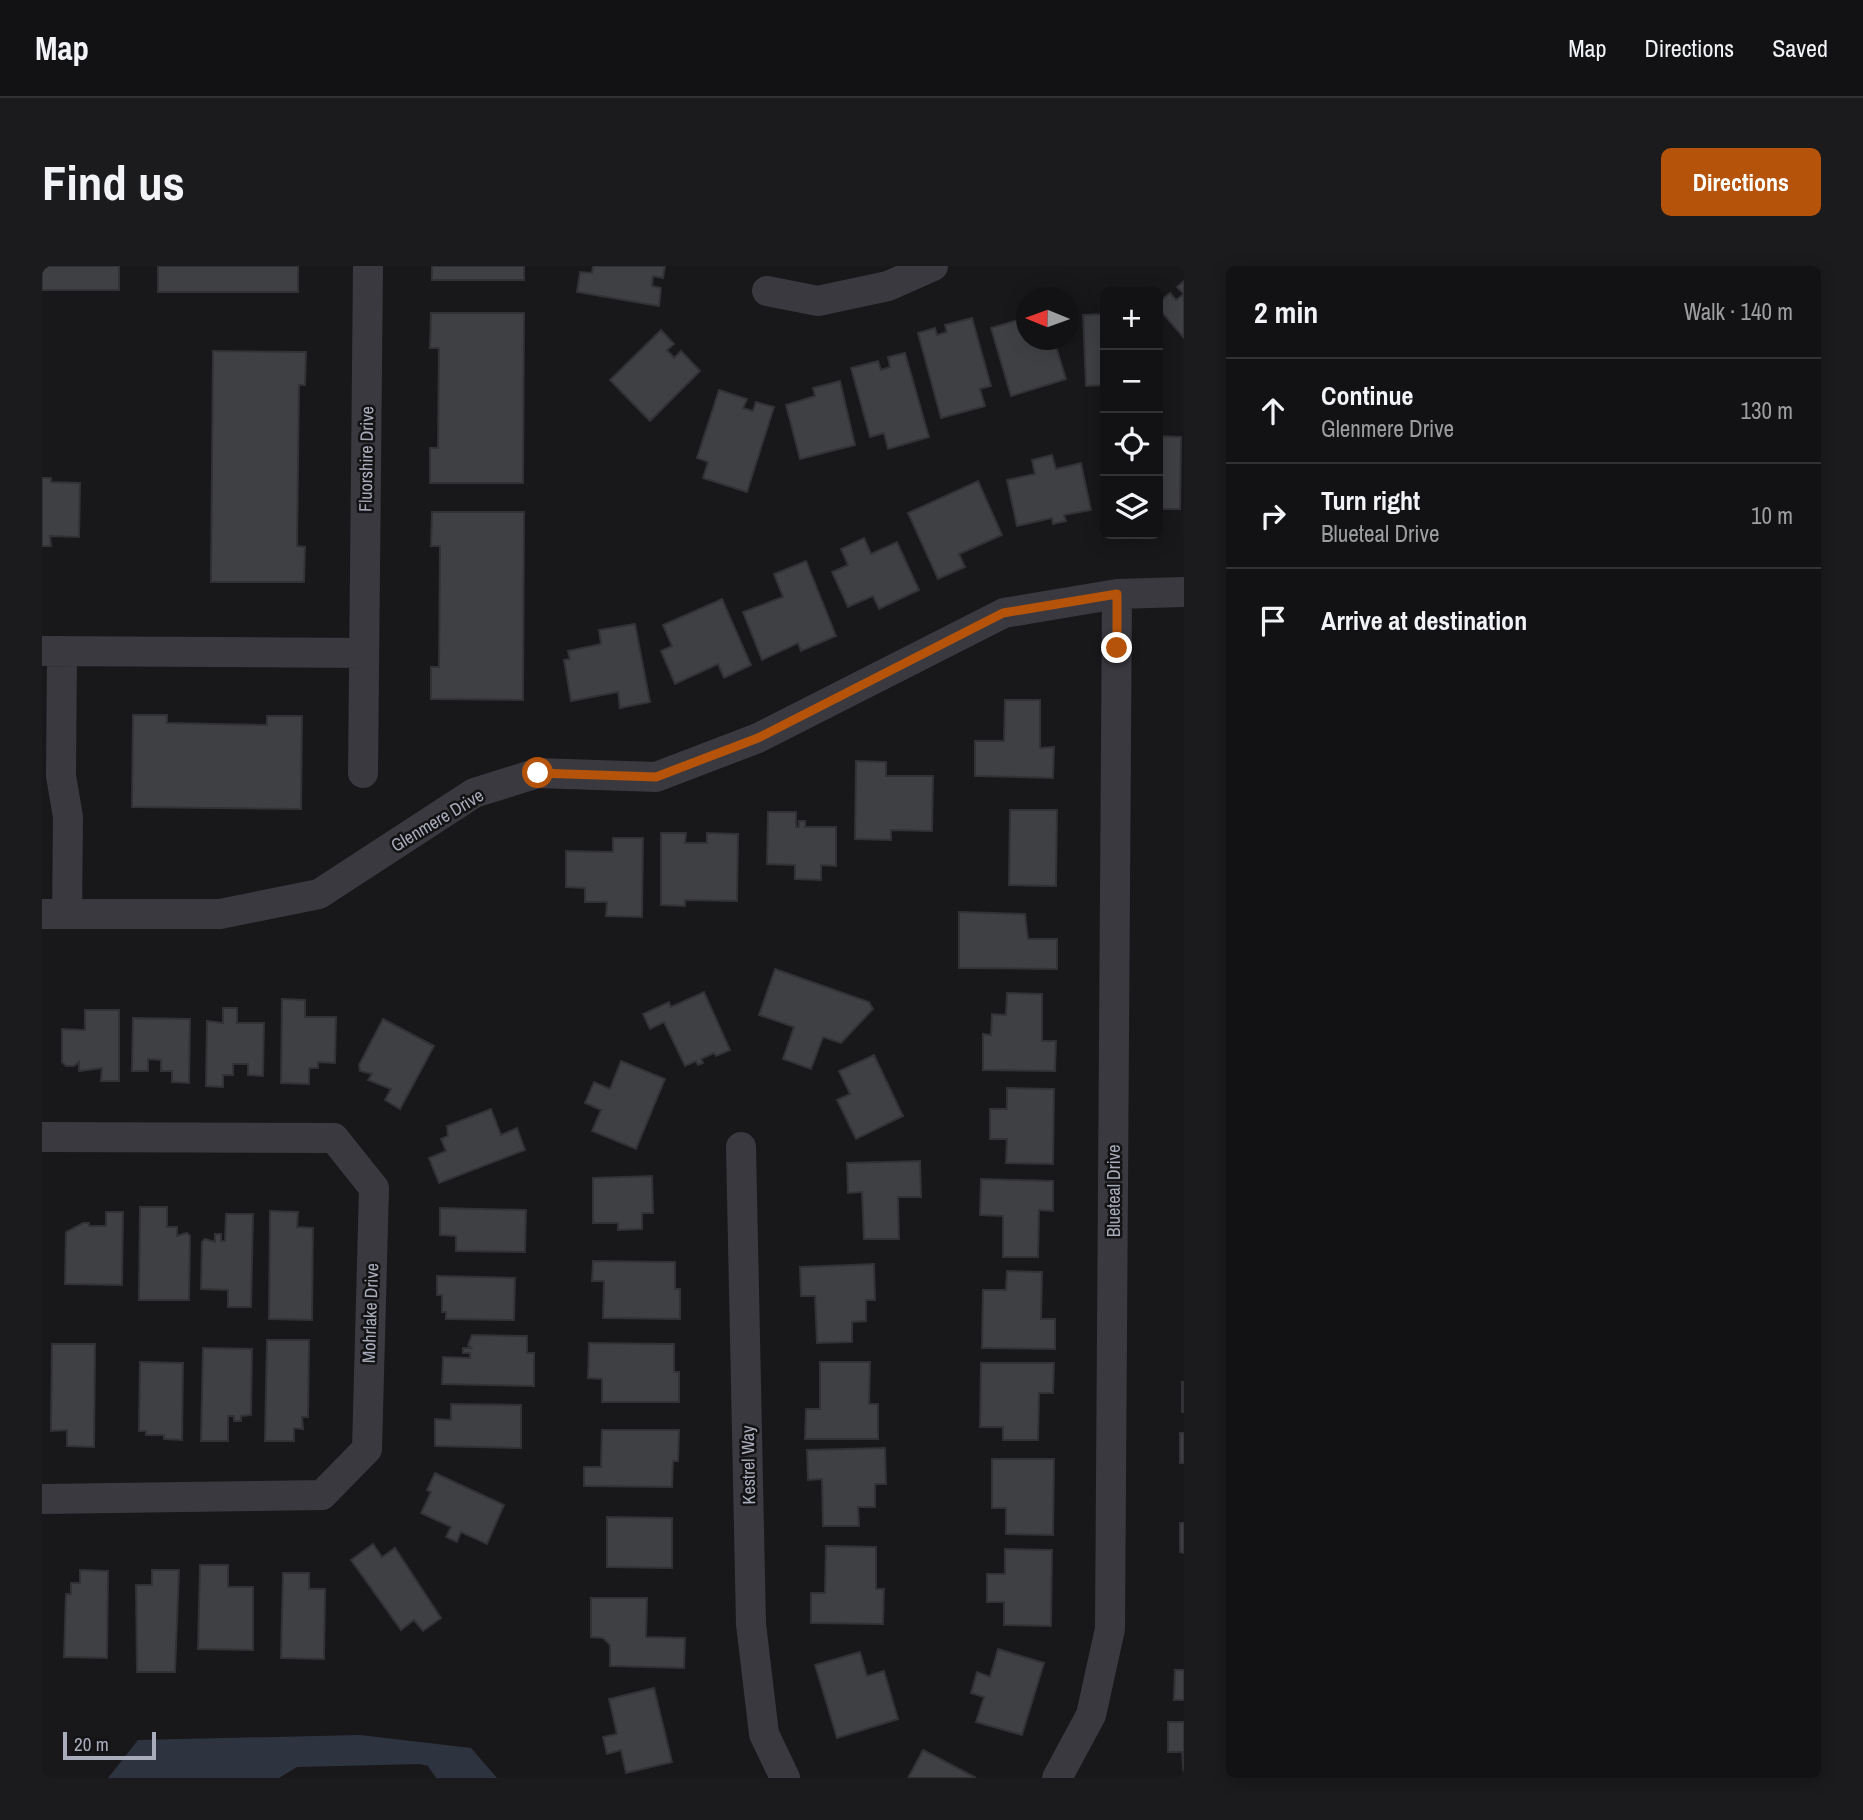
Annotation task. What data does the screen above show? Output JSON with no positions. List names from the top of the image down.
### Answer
{
  "streets": {
    "street": [
      "Fluorshire Drive",
      "Glenmere Drive",
      "Blueteal Drive",
      "Mohrlake Drive",
      "Kestrel Way"
    ]
  },
  "crossings": [
    ["Glenmere Drive", "Blueteal Drive"]
  ],
  "scale_bar": "20 m",
  "north": "left",
  "page": {
    "header": "Map",
    "nav": ["Map", "Directions", "Saved"],
    "buttons": "Directions",
    "title": "Find us",
    "heading": ["2 min", "Walk · 140 m"],
    "map_buttons": ["+", "−"],
    "list": [
      ["Continue", "Glenmere Drive", "130 m"],
      ["Turn right", "Blueteal Drive", "10 m"],
      "Arrive at destination"
    ],
    "scale": "20 m"
  }
}
